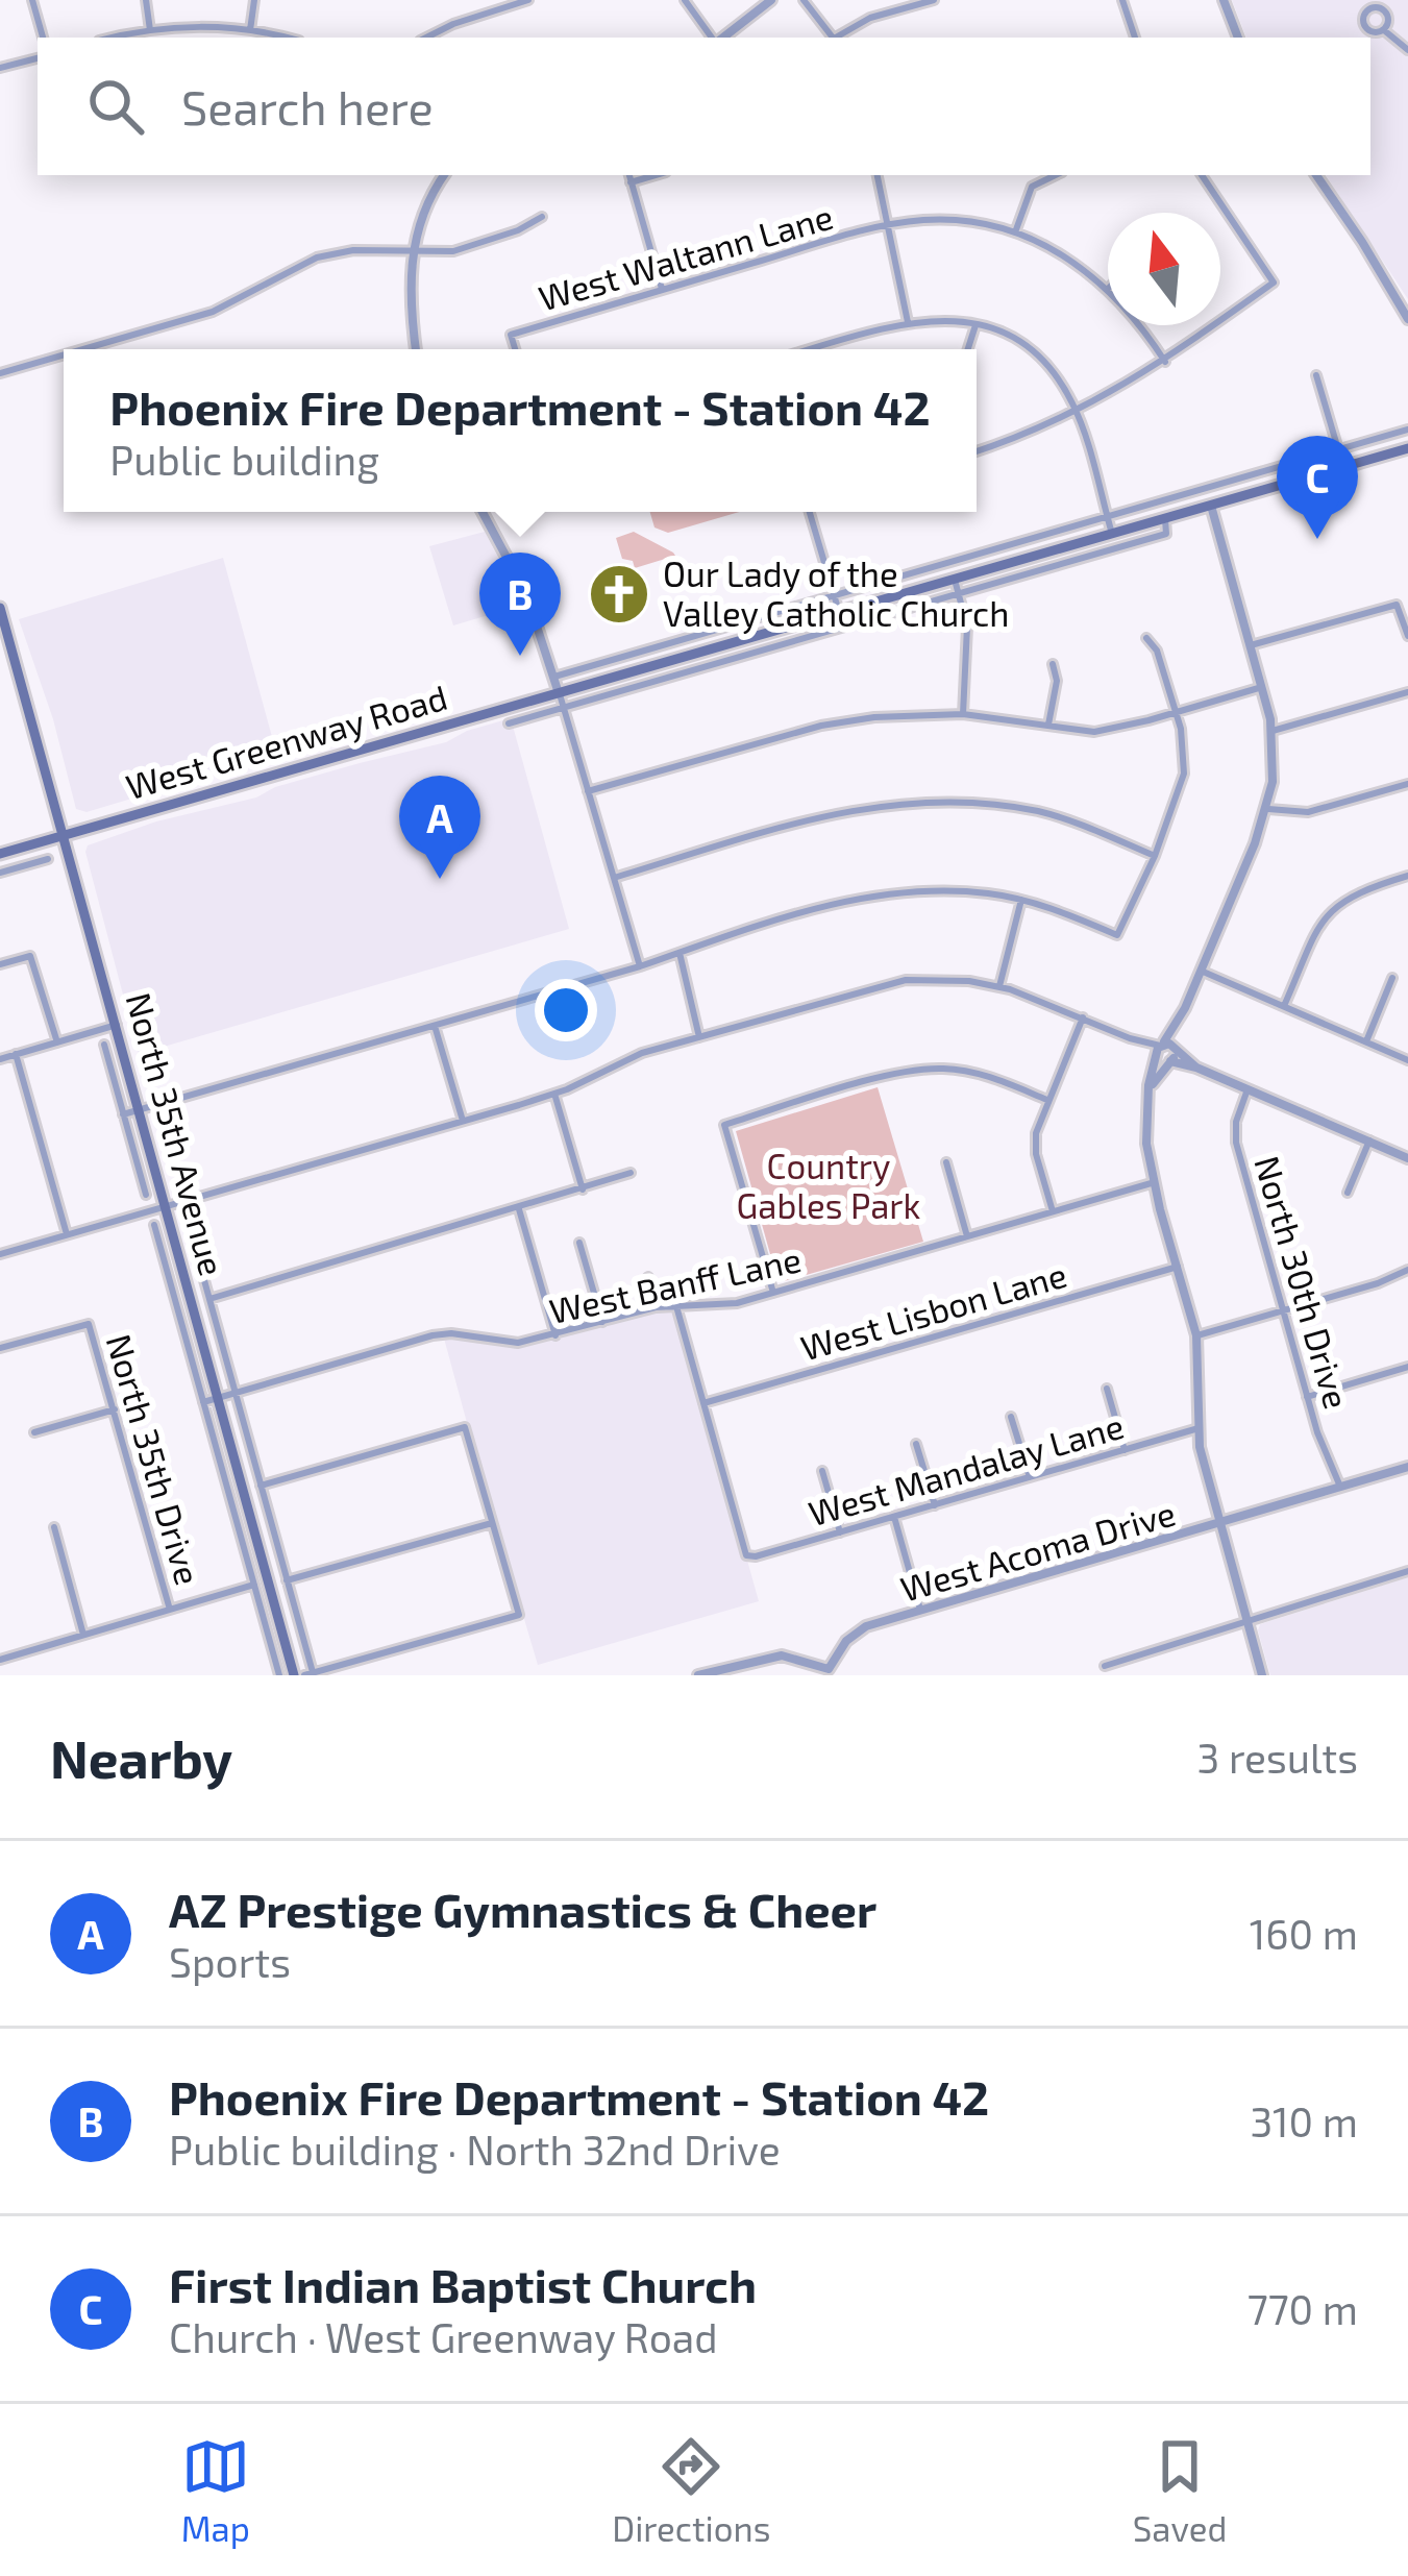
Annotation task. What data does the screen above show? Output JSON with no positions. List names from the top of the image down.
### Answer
{
  "streets": {
    "main road": ["West Greenway Road", "North 35th Avenue"],
    "street": [
      "West Waltann Lane",
      "North 30th Drive",
      "West Banff Lane",
      "West Lisbon Lane",
      "North 35th Drive",
      "West Mandalay Lane",
      "West Acoma Drive"
    ]
  },
  "crossings": [
    ["West Greenway Road", "North 35th Avenue"],
    ["North 35th Avenue", "West Banff Lane"],
    ["North 30th Drive", "West Acoma Drive"],
    ["West Lisbon Lane", "West Mandalay Lane"]
  ],
  "parks": ["Country Gables Park"],
  "places": {
    "church": ["Our Lady of the Valley Catholic Church"]
  },
  "north": "top",
  "page": {
    "search": "Search here",
    "popup": ["Phoenix Fire Department - Station 42", "Public building"],
    "pins": ["C", "B", "A"],
    "heading": ["Nearby", "3 results"],
    "list": [
      {
        "mark": "A",
        "name": "AZ Prestige Gymnastics & Cheer",
        "note": "Sports",
        "value": "160 m"
      },
      {
        "mark": "B",
        "name": "Phoenix Fire Department - Station 42",
        "note": "Public building · North 32nd Drive",
        "value": "310 m"
      },
      {
        "mark": "C",
        "name": "First Indian Baptist Church",
        "note": "Church · West Greenway Road",
        "value": "770 m"
      }
    ],
    "nav": ["Map", "Directions", "Saved"]
  }
}
